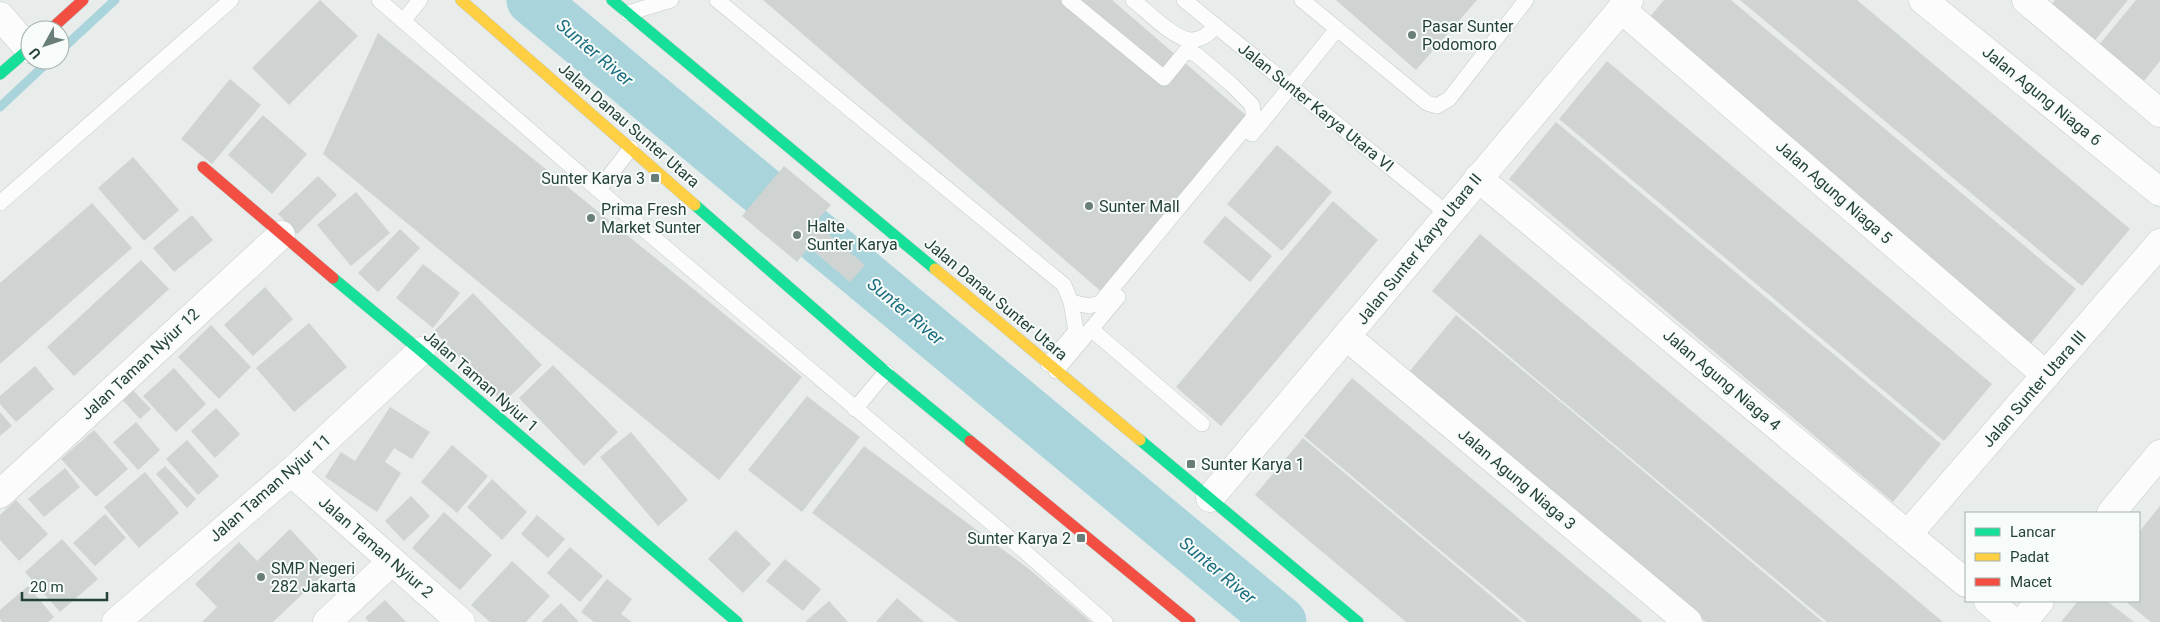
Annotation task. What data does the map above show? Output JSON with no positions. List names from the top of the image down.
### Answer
{
  "streets": {
    "main road": ["Jalan Danau Sunter Utara", "Jalan Taman Nyiur 1"],
    "street": [
      "Jalan Agung Niaga 6",
      "Jalan Agung Niaga 5",
      "Jalan Sunter Karya Utara II",
      "Jalan Taman Nyiur 12",
      "Jalan Agung Niaga 4",
      "Jalan Sunter Utara III",
      "Jalan Agung Niaga 3",
      "Jalan Taman Nyiur 11",
      "Jalan Taman Nyiur 2"
    ],
    "lane": ["Jalan Sunter Karya Utara VI"]
  },
  "crossings": [
    ["Jalan Sunter Karya Utara VI", "Jalan Sunter Karya Utara II"],
    ["Jalan Danau Sunter Utara", "Jalan Sunter Karya Utara II"],
    ["Jalan Agung Niaga 5", "Jalan Sunter Karya Utara II"],
    ["Jalan Agung Niaga 5", "Jalan Sunter Utara III"],
    ["Jalan Sunter Karya Utara II", "Jalan Agung Niaga 4"],
    ["Jalan Sunter Karya Utara II", "Jalan Agung Niaga 3"],
    ["Jalan Taman Nyiur 12", "Jalan Taman Nyiur 1"],
    ["Jalan Agung Niaga 4", "Jalan Sunter Utara III"],
    ["Jalan Taman Nyiur 1", "Jalan Taman Nyiur 11"],
    ["Jalan Taman Nyiur 11", "Jalan Taman Nyiur 2"]
  ],
  "water": ["Sunter River"],
  "places": {
    "other": [
      "Pasar Sunter Podomoro",
      "Sunter Mall",
      "Prima Fresh Market Sunter",
      "Halte Sunter Karya",
      "SMP Negeri 282 Jakarta"
    ],
    "transit": ["Sunter Karya 3", "Sunter Karya 1", "Sunter Karya 2"]
  },
  "legend": ["Lancar", "Padat", "Macet"],
  "scale_bar": "20 m",
  "north": "bottom left"
}
